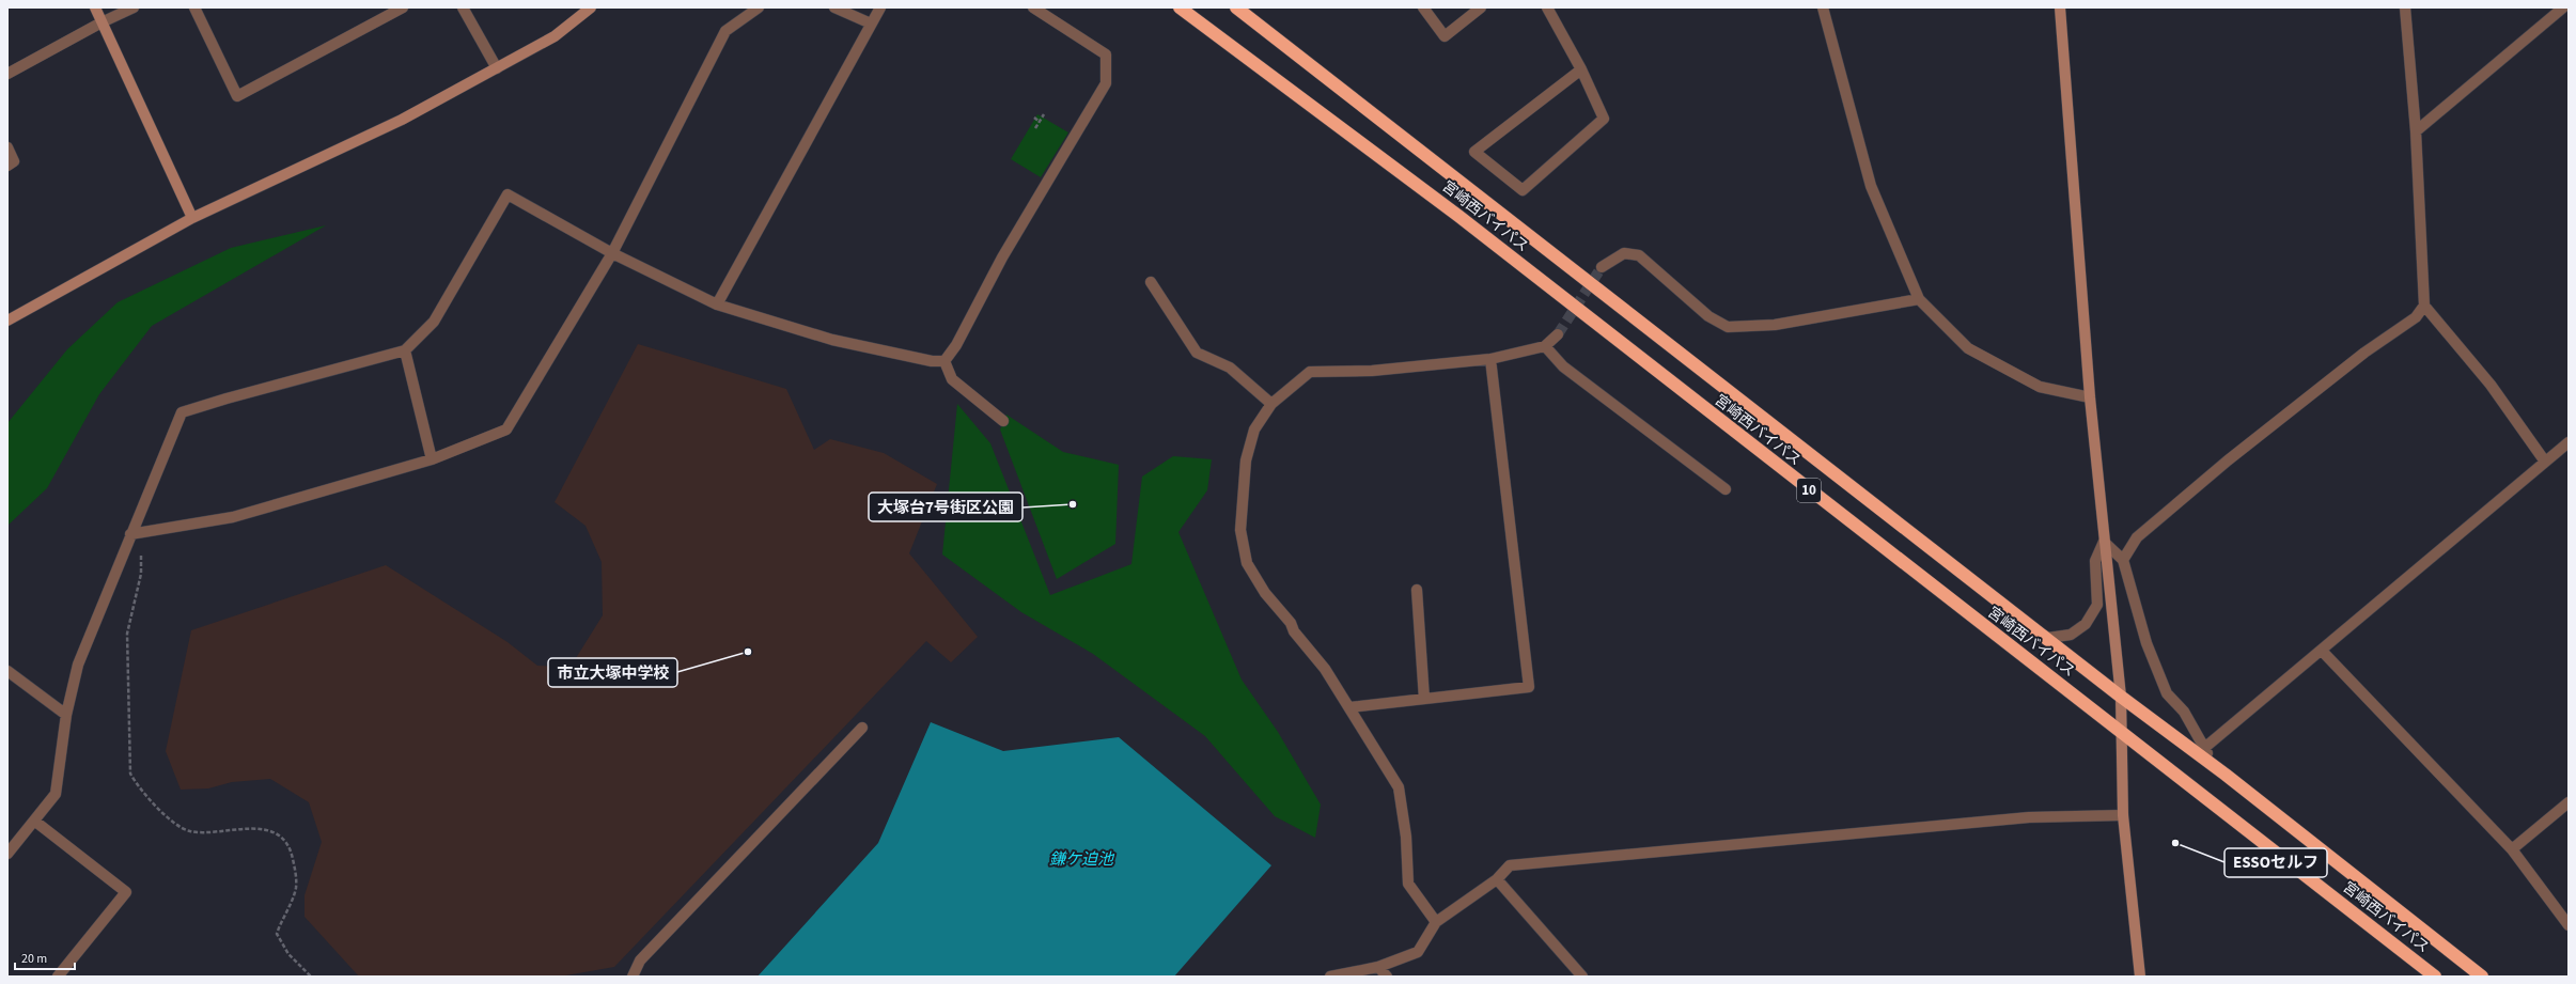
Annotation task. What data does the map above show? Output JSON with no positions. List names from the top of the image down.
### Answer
{
  "streets": {
    "highway": ["宮崎西バイパス", "10"]
  },
  "water": ["鎌ケ迫池"],
  "places": ["大塚台7号街区公園", "市立大塚中学校", "ESSOセルフ"],
  "scale_bar": "20 m"
}
